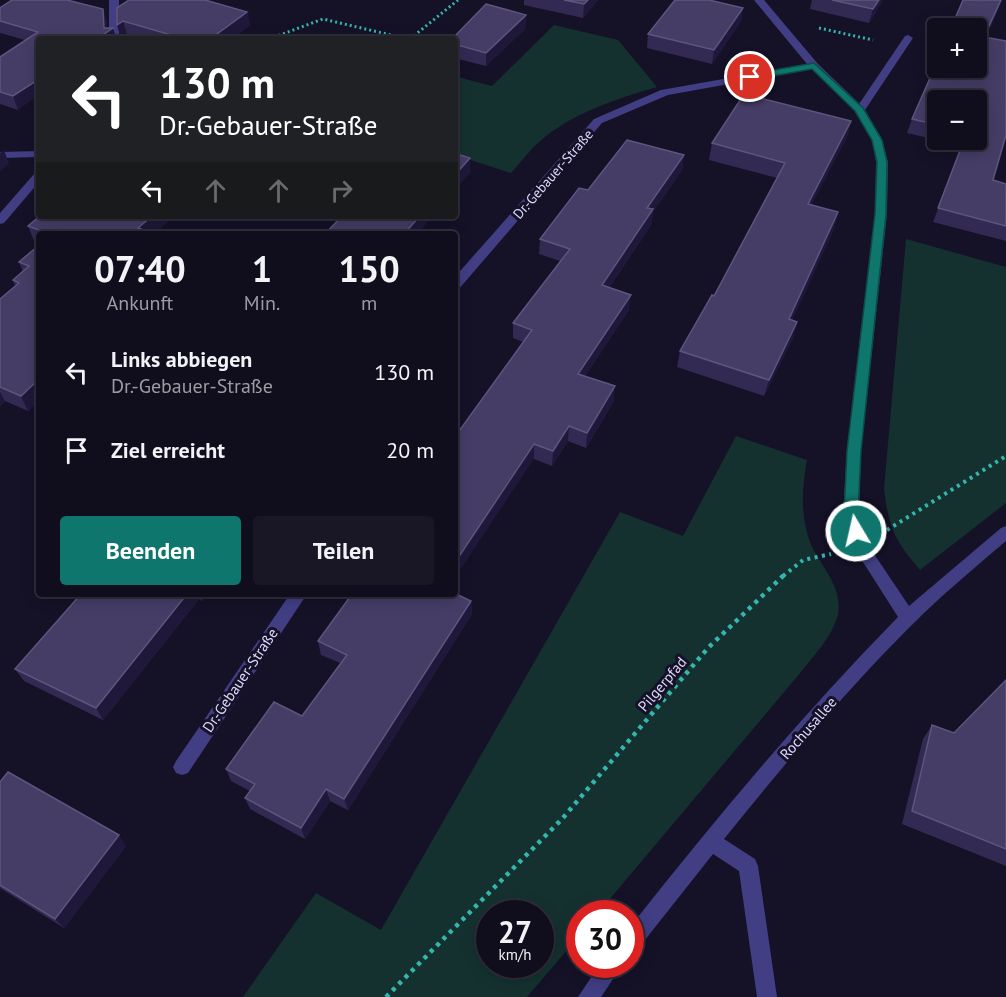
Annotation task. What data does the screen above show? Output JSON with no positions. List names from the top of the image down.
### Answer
{
  "streets": {
    "street": ["Dr.-Gebauer-Straße", "Rochusallee"],
    "path": ["Pilgerpfad"]
  },
  "page": {
    "map_buttons": ["+", "−"],
    "turn": ["130 m", "Dr.-Gebauer-Straße"],
    "eta": [
      "07:40",
      "Ankunft",
      "1",
      "Min.",
      "150",
      "m"
    ],
    "list": [
      {
        "name": "Links abbiegen",
        "note": "Dr.-Gebauer-Straße",
        "value": "130 m"
      },
      {
        "name": "Ziel erreicht",
        "value": "20 m"
      }
    ],
    "buttons": ["Beenden", "Teilen"],
    "speed": "27 km/h",
    "limit": "30"
  }
}
